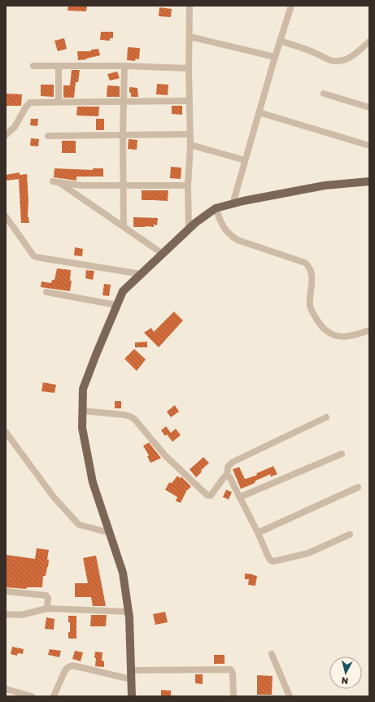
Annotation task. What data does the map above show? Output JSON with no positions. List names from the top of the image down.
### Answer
{
  "north": "bottom"
}
